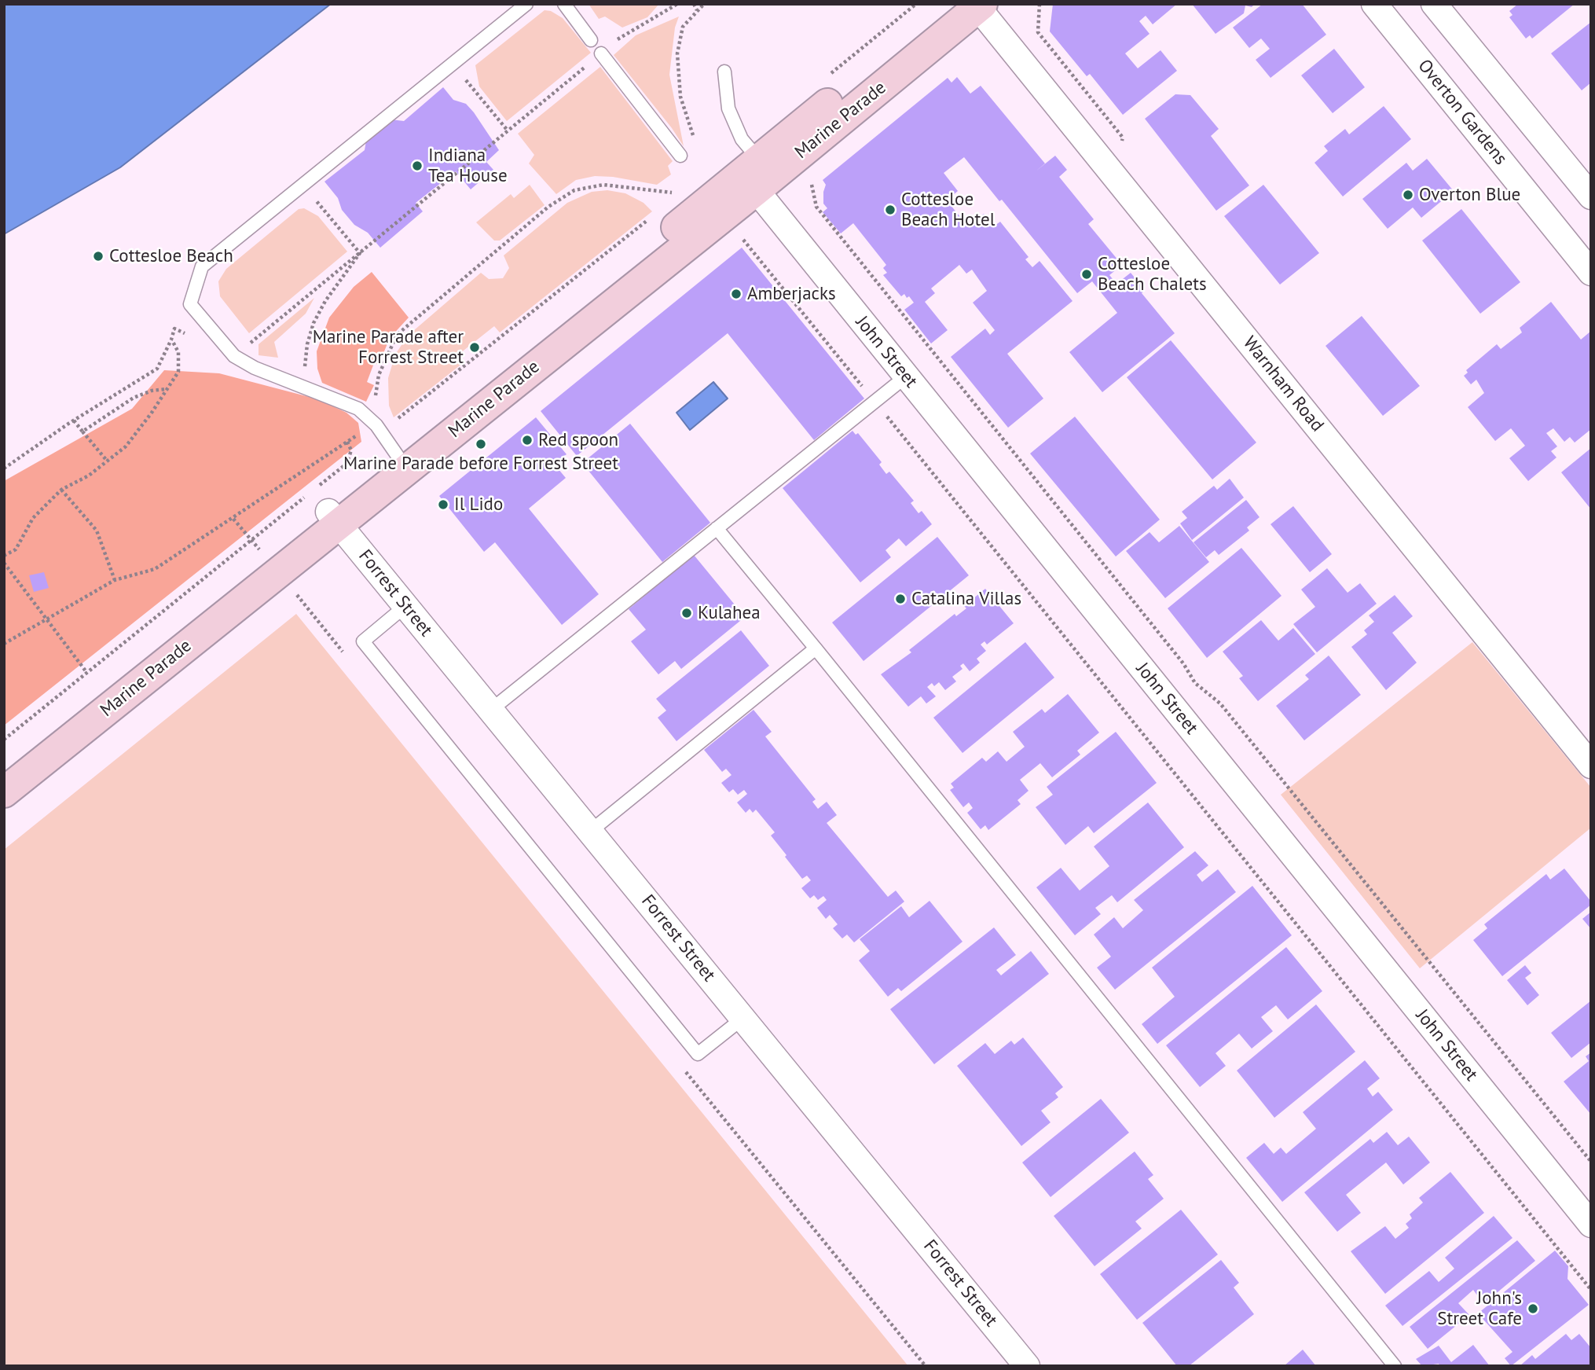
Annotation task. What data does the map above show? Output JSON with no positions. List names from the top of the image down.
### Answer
{
  "streets": {
    "main road": ["Marine Parade"],
    "street": [
      "Overton Gardens",
      "John Street",
      "Warnham Road",
      "Forrest Street"
    ]
  },
  "crossings": [
    ["Marine Parade", "John Street"],
    ["Marine Parade", "Warnham Road"],
    ["Marine Parade", "Forrest Street"]
  ],
  "places": [
    "Indiana Tea House",
    "Overton Blue",
    "Cottesloe Beach Hotel",
    "Cottesloe Beach",
    "Cottesloe Beach Chalets",
    "Amberjacks",
    "Marine Parade after Forrest Street",
    "Red spoon",
    "Marine Parade before Forrest Street",
    "Il Lido",
    "Catalina Villas",
    "Kulahea",
    "John's Street Cafe"
  ]
}
